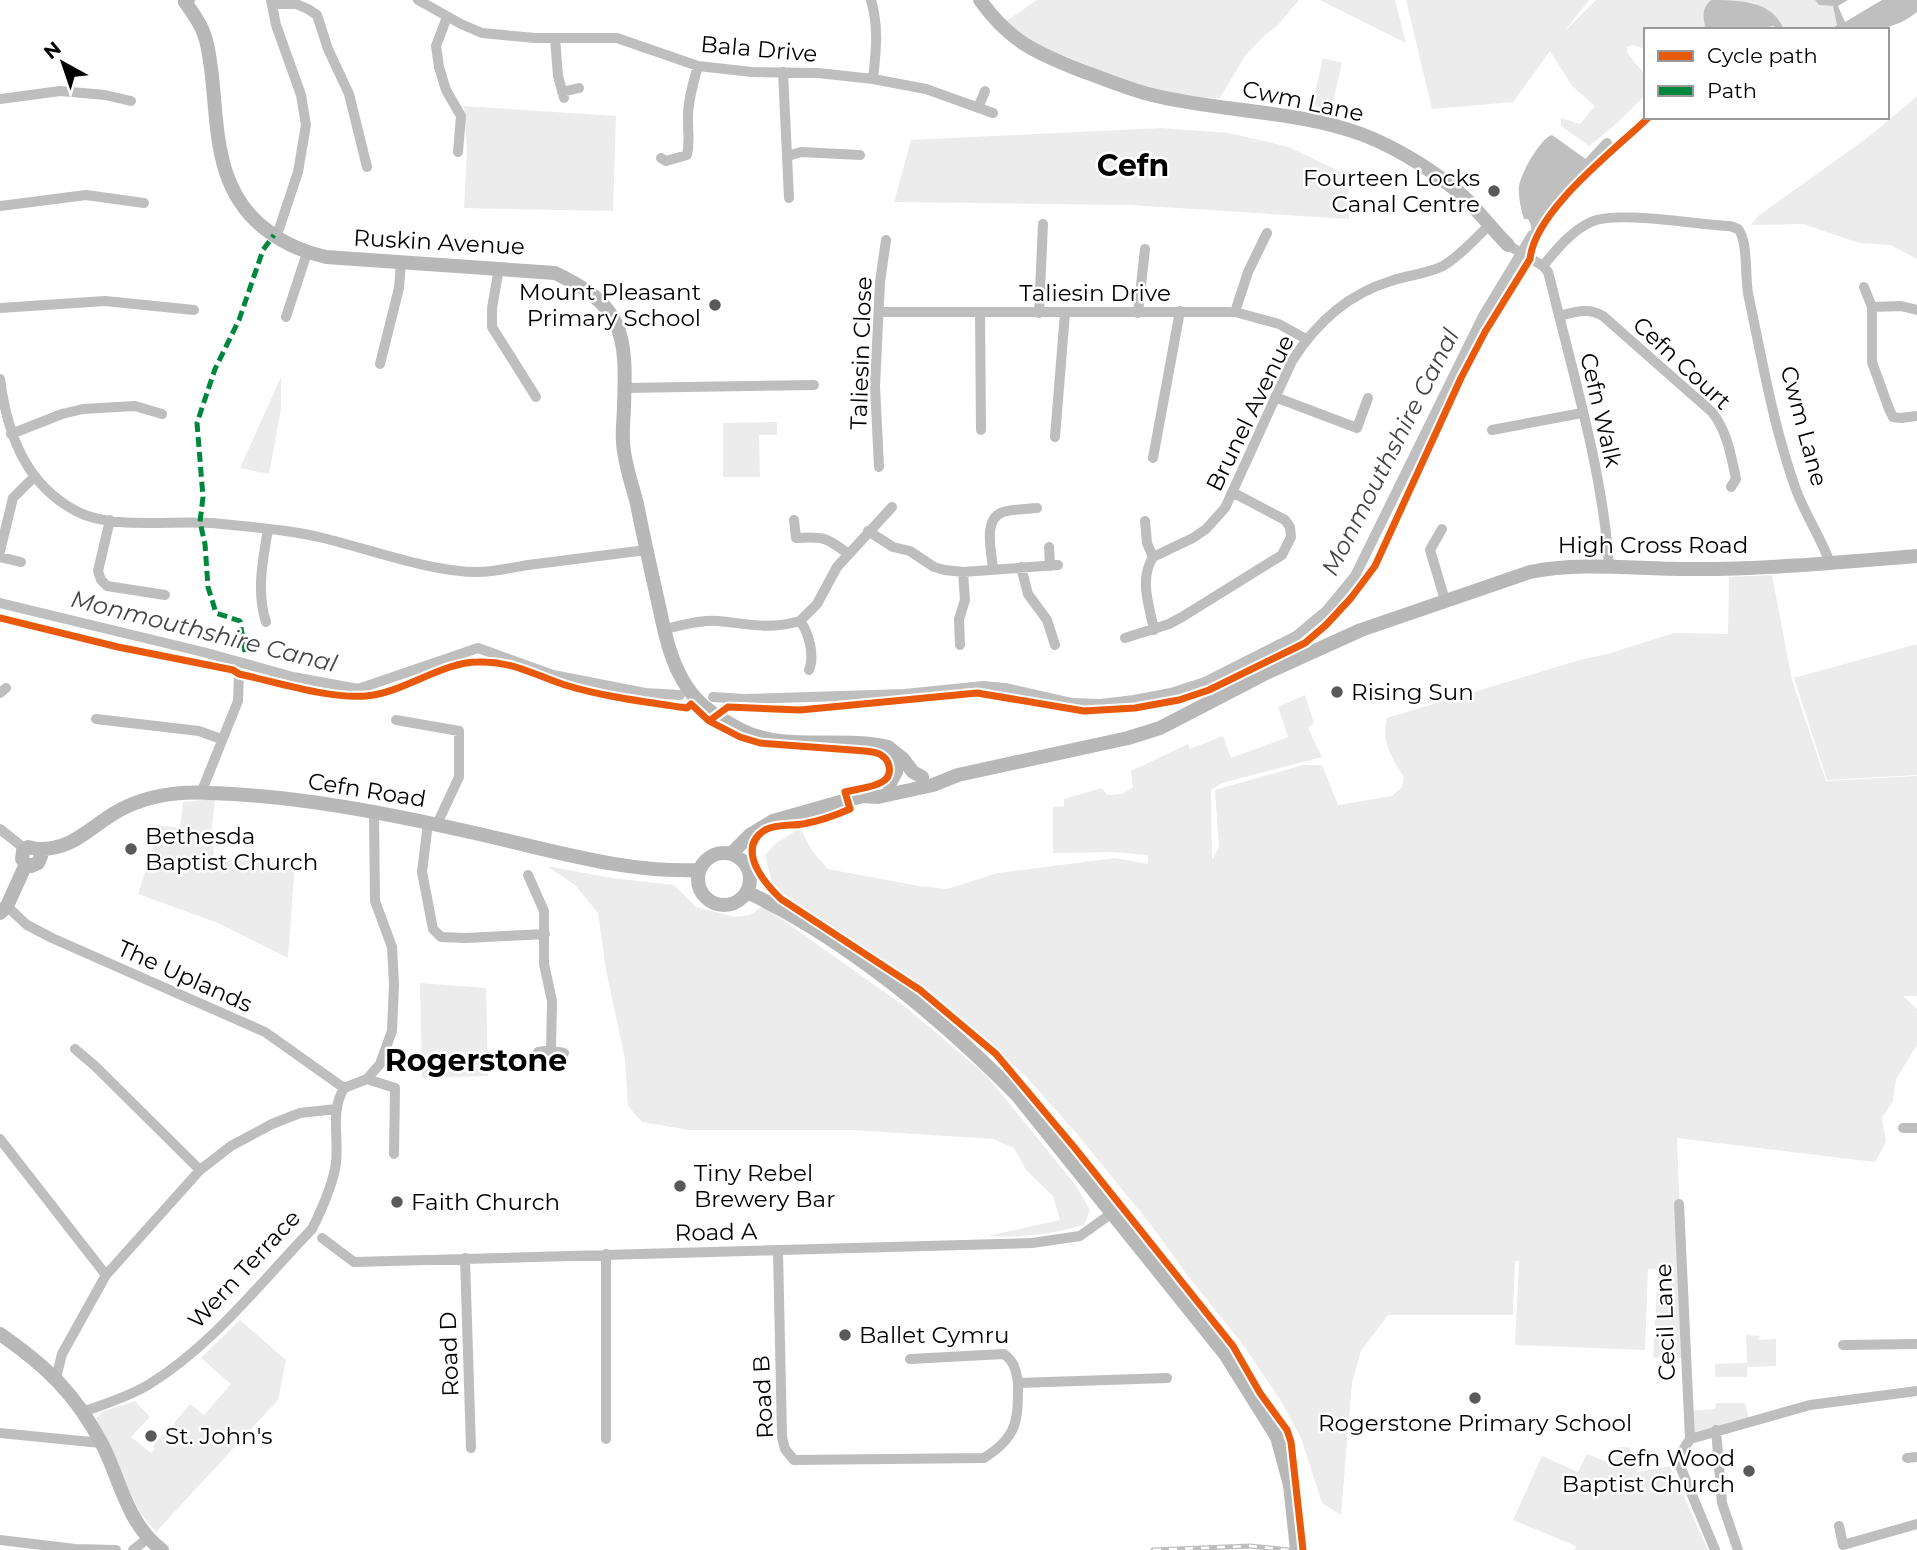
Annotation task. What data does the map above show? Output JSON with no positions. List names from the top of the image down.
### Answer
{
  "streets": {
    "main road": [
      "Cwm Lane",
      "Ruskin Avenue",
      "High Cross Road",
      "Cefn Road"
    ],
    "street": [
      "Bala Drive",
      "Taliesin Drive",
      "Taliesin Close",
      "Cefn Court",
      "Cefn Walk",
      "Brunel Avenue",
      "The Uplands",
      "Road A",
      "Wern Terrace",
      "Cecil Lane",
      "Road D",
      "Road B"
    ]
  },
  "crossings": [
    ["Cwm Lane", "Cefn Walk"],
    ["Cwm Lane", "Brunel Avenue"],
    ["Cwm Lane", "High Cross Road"],
    ["Taliesin Drive", "Taliesin Close"],
    ["Taliesin Drive", "Brunel Avenue"],
    ["Cefn Court", "Cefn Walk"],
    ["Cefn Walk", "High Cross Road"],
    ["The Uplands", "Wern Terrace"],
    ["Road A", "Road D"],
    ["Road A", "Road B"]
  ],
  "districts": ["Cefn", "Rogerstone"],
  "water": ["Monmouthshire Canal"],
  "places": [
    "Fourteen Locks Canal Centre",
    "Mount Pleasant Primary School",
    "Rising Sun",
    "Bethesda Baptist Church",
    "Tiny Rebel Brewery Bar",
    "Faith Church",
    "Ballet Cymru",
    "Rogerstone Primary School",
    "St. John's",
    "Cefn Wood Baptist Church"
  ],
  "legend": ["Cycle path", "Path"],
  "north": "top left"
}
